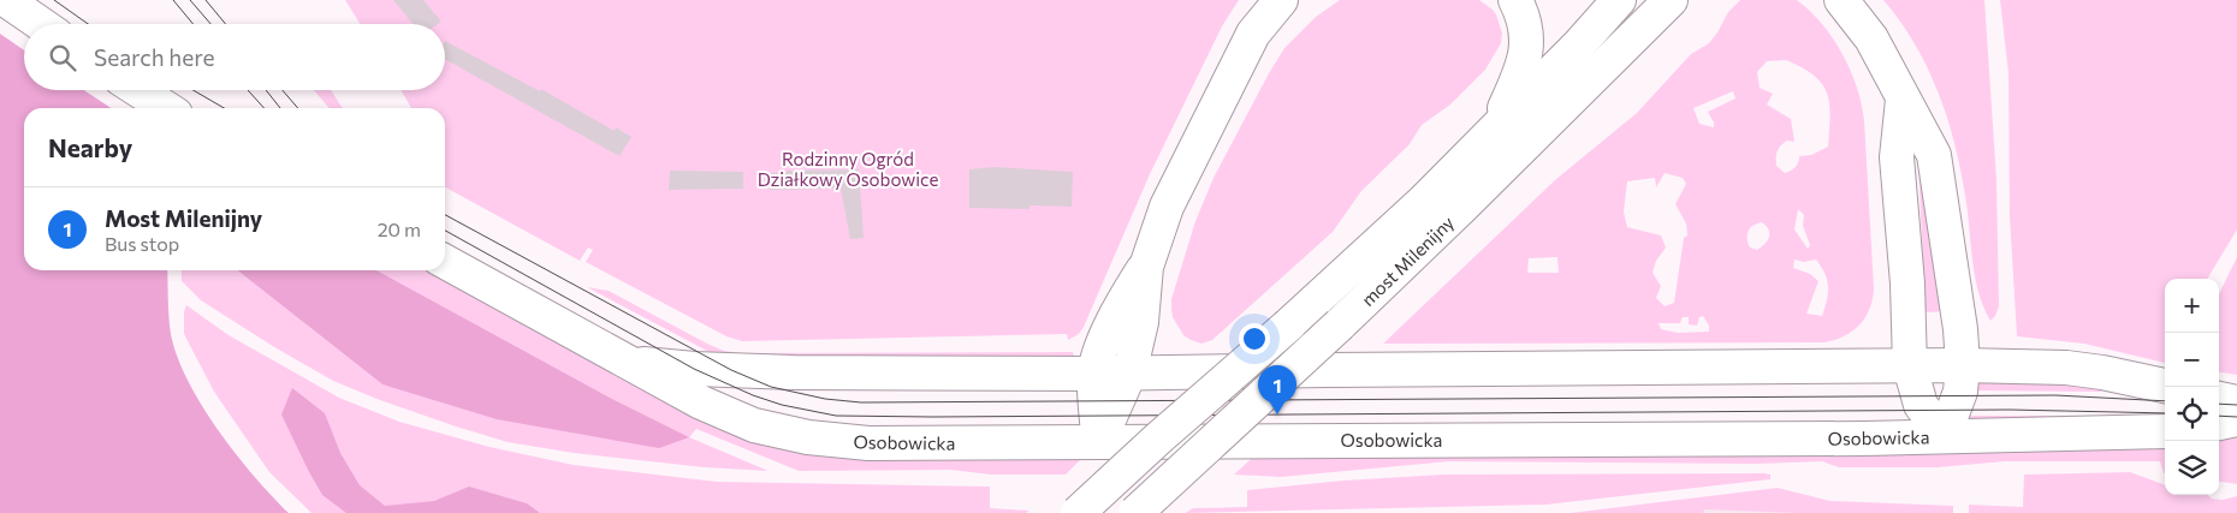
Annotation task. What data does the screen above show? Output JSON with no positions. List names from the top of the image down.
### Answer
{
  "streets": {
    "street": ["most Milenijny", "Osobowicka"]
  },
  "parks": ["Rodzinny Ogród Działkowy Osobowice"],
  "page": {
    "search": "Search here",
    "heading": "Nearby",
    "list": [
      {
        "mark": "1",
        "name": "Most Milenijny",
        "note": "Bus stop",
        "value": "20 m"
      }
    ],
    "map_buttons": ["+", "−"],
    "pins": "1"
  }
}
